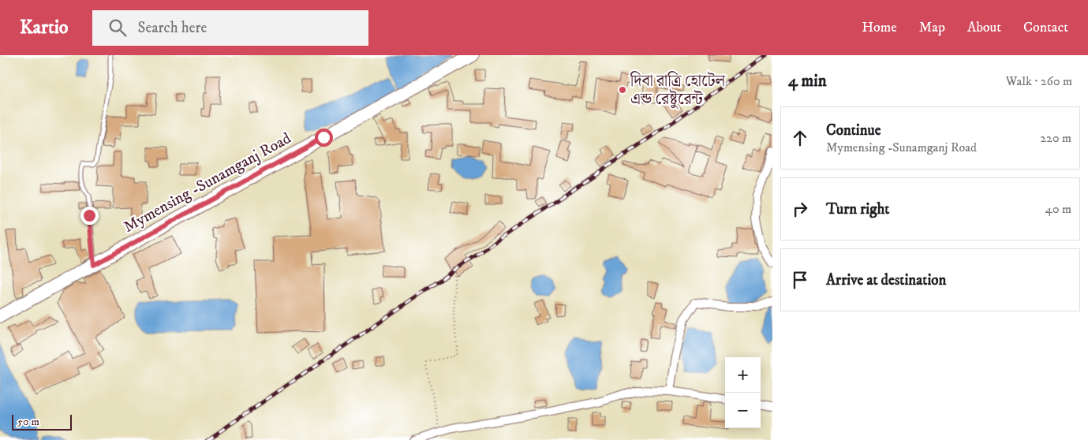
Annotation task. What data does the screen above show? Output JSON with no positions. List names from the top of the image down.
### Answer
{
  "streets": {
    "main road": ["Mymensing -Sunamganj Road"]
  },
  "places": ["দিবা রাত্রি হোটেল এন্ড রেষ্টুরেন্ট"],
  "scale_bar": "50 m",
  "page": {
    "header": "Kartio",
    "search": "Search here",
    "nav": [
      "Home",
      "Map",
      "About",
      "Contact"
    ],
    "heading": ["4 min", "Walk · 260 m"],
    "list": [
      ["Continue", "Mymensing -Sunamganj Road", "220 m"],
      ["Turn right", "40 m"],
      "Arrive at destination"
    ],
    "map_buttons": ["+", "−"],
    "scale": "50 m"
  }
}
